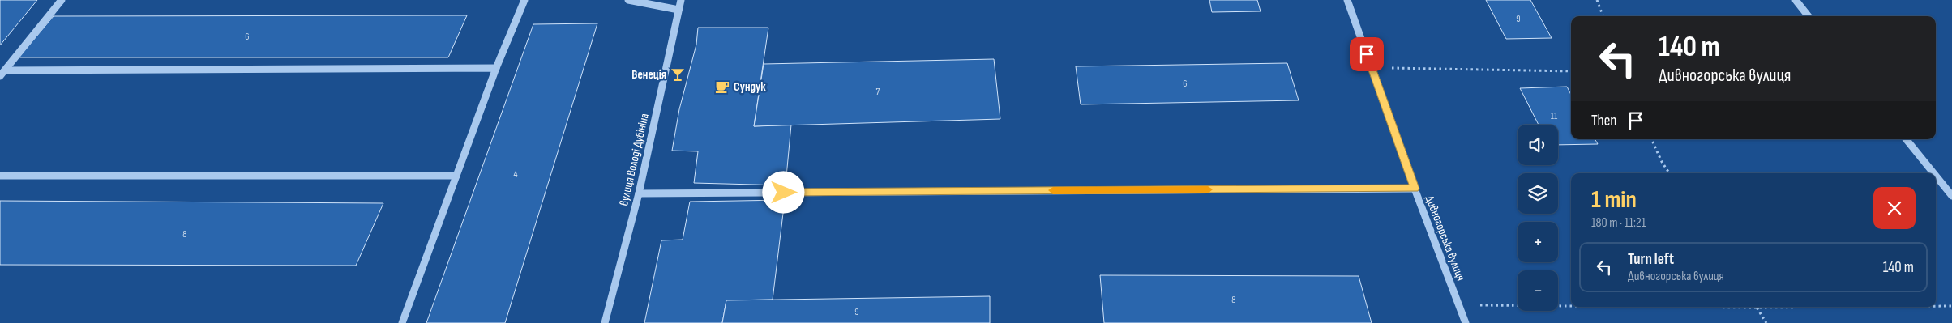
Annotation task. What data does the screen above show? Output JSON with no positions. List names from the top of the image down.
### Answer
{
  "streets": {
    "street": ["вулиця Володі Дубініна", "Дивногорська вулиця"]
  },
  "places": {
    "bar": ["Венеція"],
    "cafe": ["Сундук"]
  },
  "house_numbers": [
    "9",
    "6",
    "6",
    "7",
    "11",
    "4",
    "8",
    "8",
    "9"
  ],
  "page": {
    "turn": ["140 m", "Дивногорська вулиця"],
    "then": "Then",
    "map_buttons": ["+", "−"],
    "heading": ["1 min", "180 m · 11:21"],
    "list": [
      {
        "name": "Turn left",
        "note": "Дивногорська вулиця",
        "value": "140 m"
      }
    ]
  }
}
